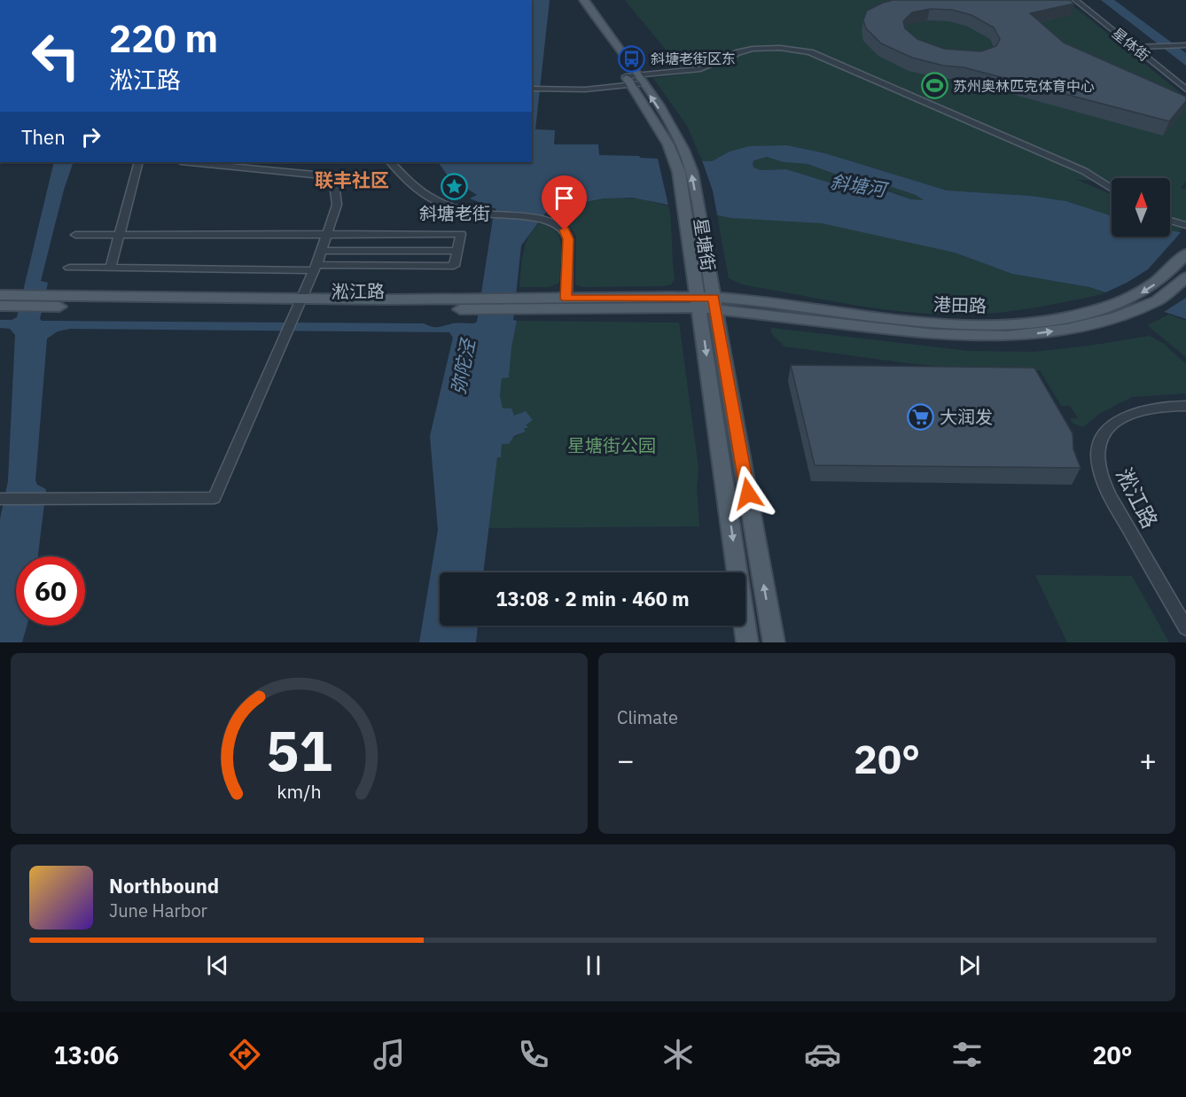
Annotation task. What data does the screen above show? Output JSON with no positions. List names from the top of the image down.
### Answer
{
  "streets": {
    "main road": ["星塘街", "淞江路", "港田路"],
    "street": ["星体街"]
  },
  "crossings": [
    ["星塘街", "淞江路"],
    ["星塘街", "港田路"],
    ["淞江路", "港田路"]
  ],
  "districts": ["联丰社区"],
  "water": ["斜塘河", "弥陀泾"],
  "parks": ["星塘街公园"],
  "places": {
    "bus stop": ["斜塘老街区东"],
    "sports": ["苏州奥林匹克体育中心"],
    "place": ["斜塘老街"],
    "supermarket": ["大润发"]
  },
  "north": "top",
  "page": {
    "turn": ["220 m", "淞江路"],
    "then": "Then",
    "limit": "60",
    "trip": "13:08 · 2 min · 460 m",
    "tile": "Climate",
    "heat": ["−", "20°", "+"],
    "song": ["Northbound", "June Harbor"],
    "tabs": ["13:06", "20°"],
    "gauge": ["51", "km/h"]
  }
}
